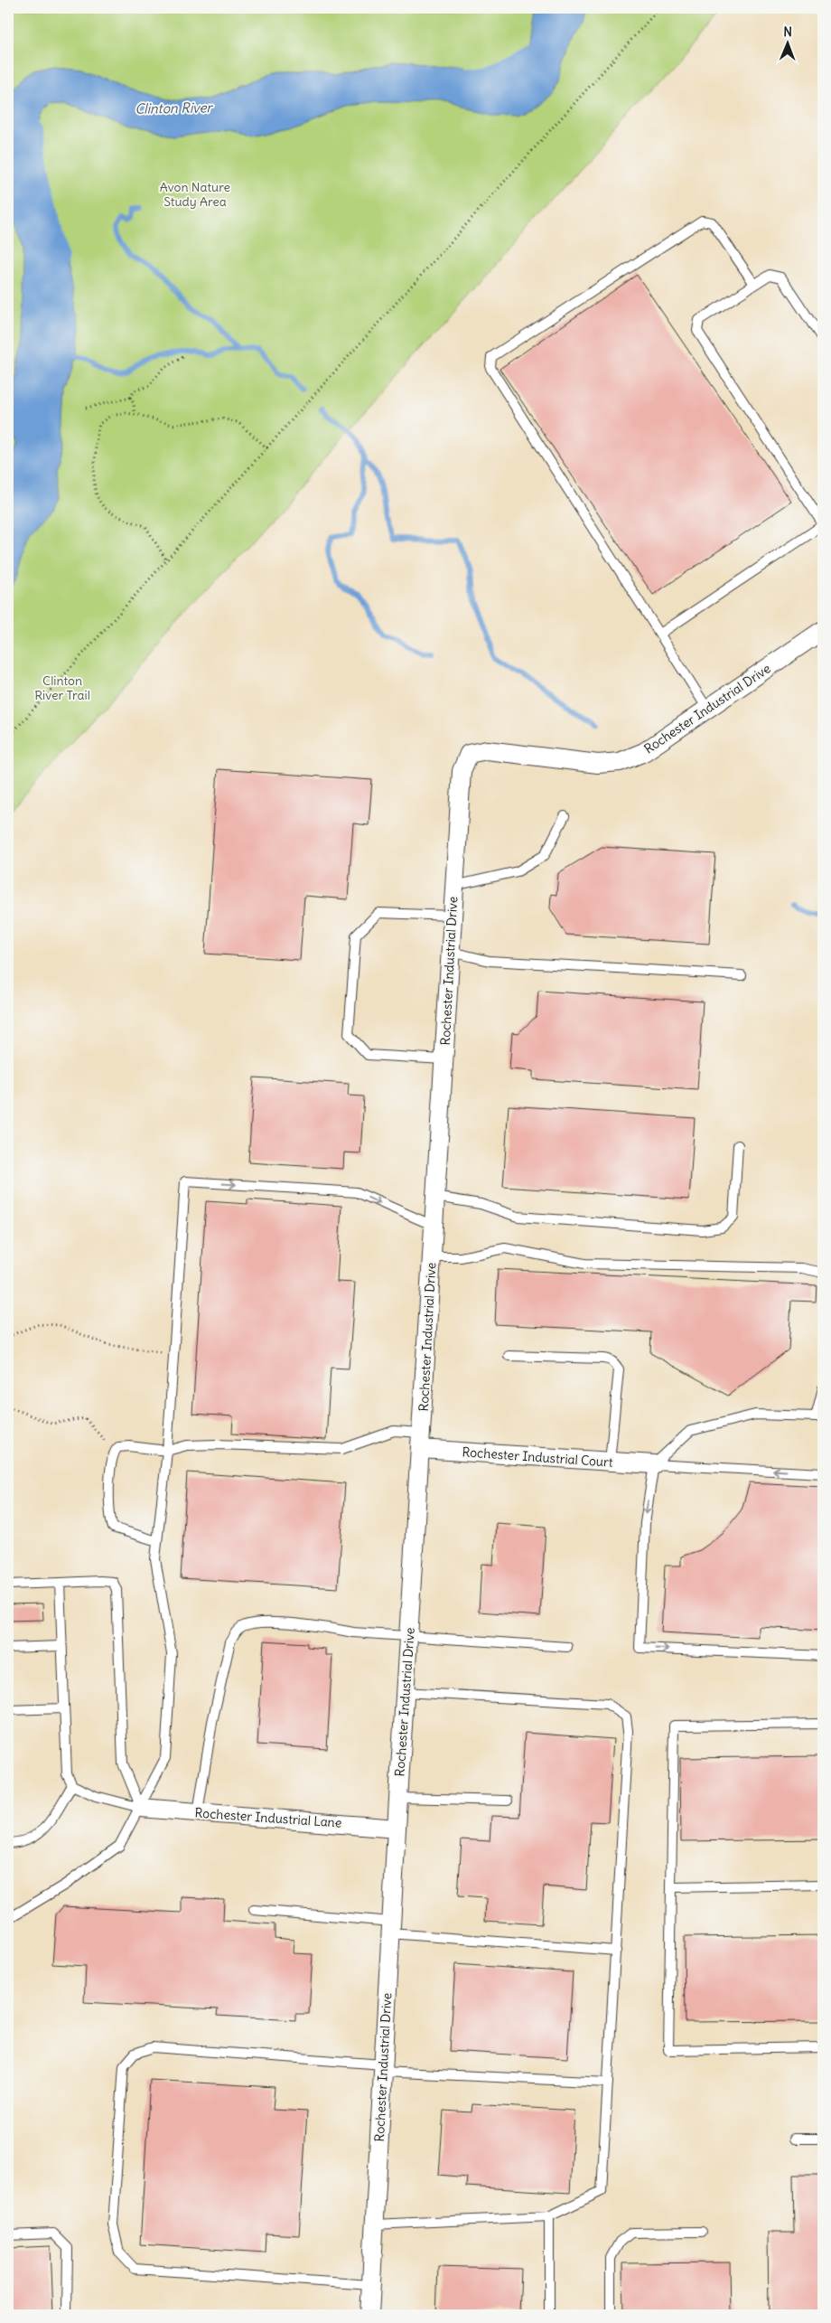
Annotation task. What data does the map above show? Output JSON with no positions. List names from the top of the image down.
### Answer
{
  "streets": {
    "street": ["Rochester Industrial Drive", "Rochester Industrial Court", "Rochester Industrial Lane"]
  },
  "crossings": [
    ["Rochester Industrial Drive", "Rochester Industrial Court"],
    ["Rochester Industrial Drive", "Rochester Industrial Lane"]
  ],
  "water": ["Clinton River"],
  "parks": ["Avon Nature Study Area", "Clinton River Trail"],
  "north": "top"
}
